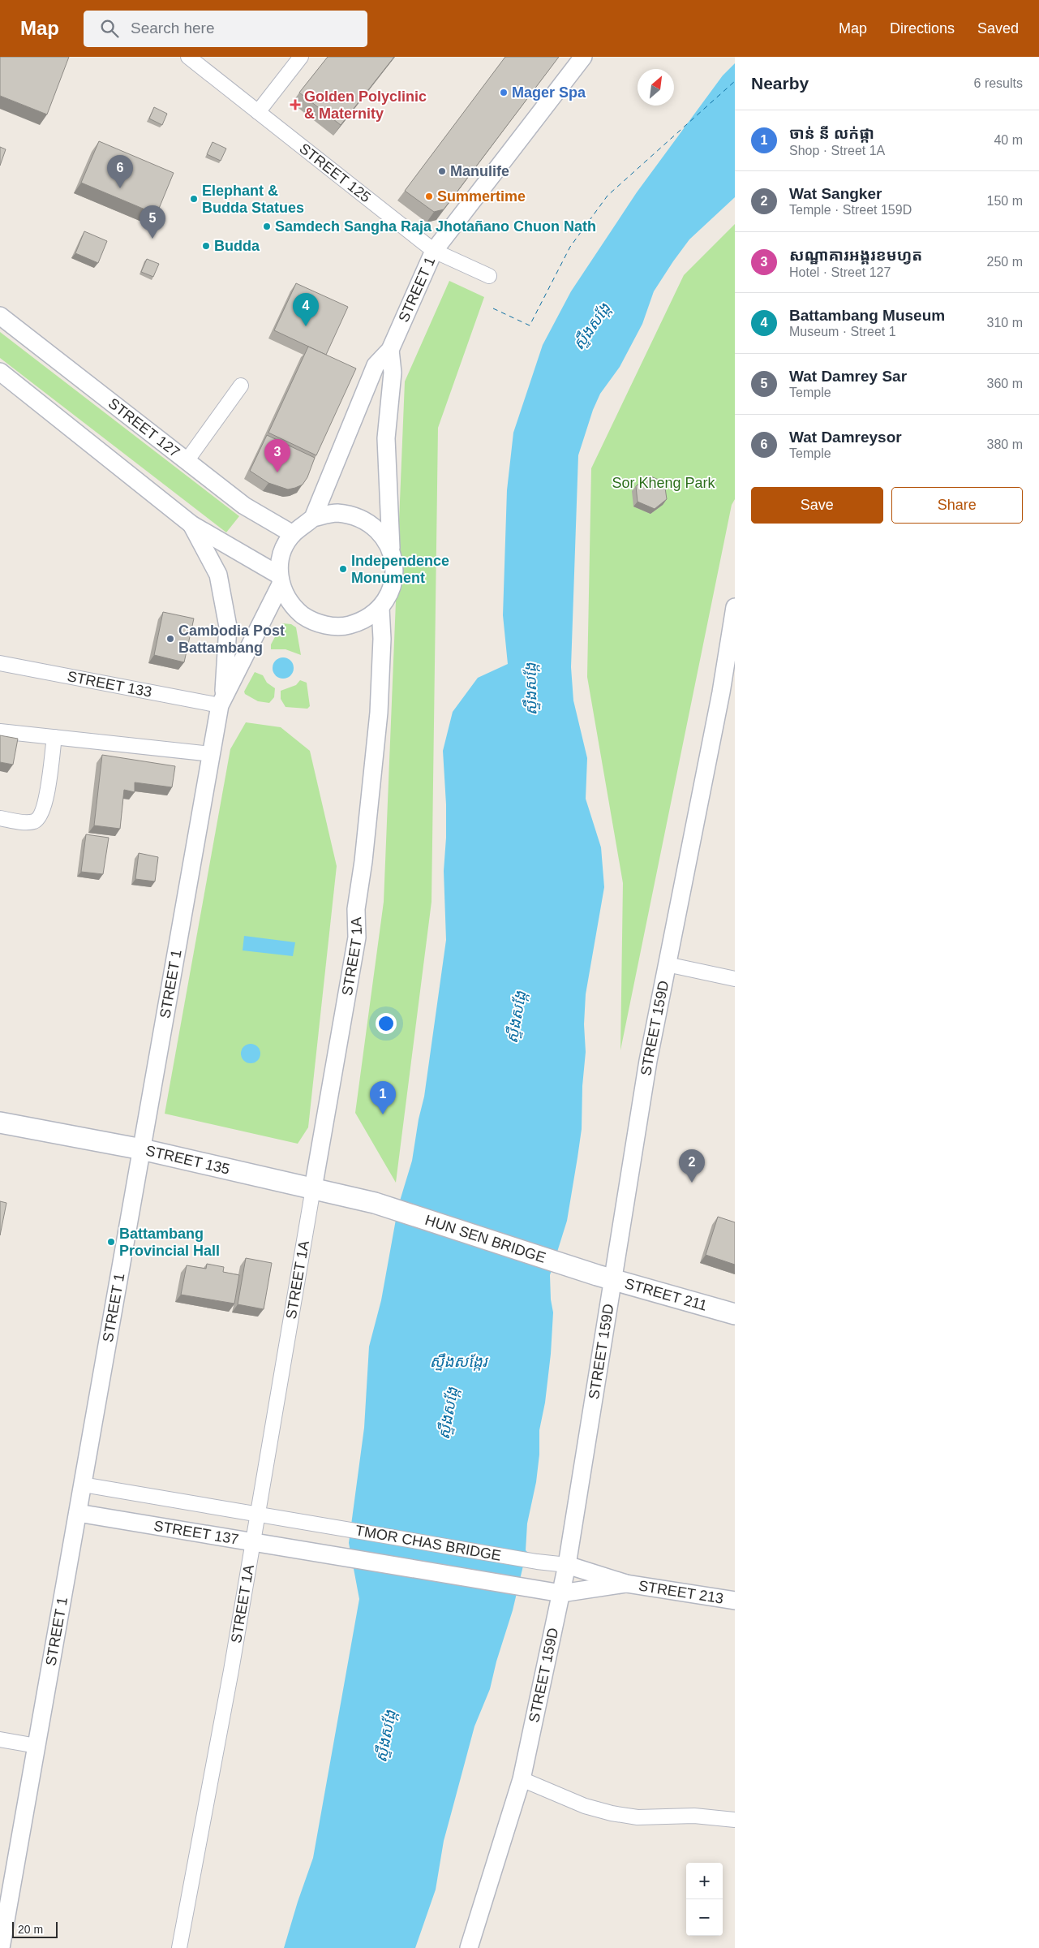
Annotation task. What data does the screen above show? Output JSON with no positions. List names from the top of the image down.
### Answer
{
  "streets": {
    "main road": ["STREET 135", "HUN SEN BRIDGE", "STREET 211"],
    "street": [
      "STREET 125",
      "STREET 1",
      "STREET 127",
      "STREET 133",
      "STREET 1A",
      "STREET 159D",
      "STREET 137",
      "TMOR CHAS BRIDGE",
      "STREET 213"
    ]
  },
  "crossings": [
    ["STREET 125", "STREET 1"],
    ["STREET 1", "STREET 127"],
    ["STREET 1", "STREET 133"],
    ["STREET 1", "STREET 1A"],
    ["STREET 1", "STREET 135"],
    ["STREET 1", "STREET 137"],
    ["STREET 127", "STREET 1A"],
    ["STREET 1A", "STREET 135"],
    ["STREET 1A", "STREET 137"],
    ["STREET 1A", "TMOR CHAS BRIDGE"],
    ["STREET 159D", "HUN SEN BRIDGE"],
    ["STREET 159D", "STREET 211"],
    ["STREET 159D", "STREET 213"],
    ["STREET 135", "HUN SEN BRIDGE"],
    ["HUN SEN BRIDGE", "STREET 211"],
    ["STREET 137", "TMOR CHAS BRIDGE"],
    ["STREET 137", "STREET 213"],
    ["TMOR CHAS BRIDGE", "STREET 213"]
  ],
  "water": ["ស្ទឹងសង្កែ", "ស្ទឹងសង្កែរ"],
  "parks": ["Sor Kheng Park"],
  "places": {
    "other": [
      "Mager Spa",
      "Manulife",
      "Summertime",
      "Elephant & Budda Statues",
      "Samdech Sangha Raja Jhotañano Chuon Nath",
      "Budda",
      "Independence Monument",
      "Cambodia Post Battambang",
      "Battambang Provincial Hall"
    ],
    "health": ["Golden Polyclinic & Maternity"]
  },
  "scale_bar": "20 m",
  "north": "top right",
  "page": {
    "header": "Map",
    "search": "Search here",
    "nav": ["Map", "Directions", "Saved"],
    "heading": ["Nearby", "6 results"],
    "list": [
      {
        "mark": "1",
        "name": "ចាន់ នី លក់ផ្កា",
        "note": "Shop · Street 1A",
        "value": "40 m"
      },
      {
        "mark": "2",
        "name": "Wat Sangker",
        "note": "Temple · Street 159D",
        "value": "150 m"
      },
      {
        "mark": "3",
        "name": "សណ្ឋាគារអង្គរខមហ្វត",
        "note": "Hotel · Street 127",
        "value": "250 m"
      },
      {
        "mark": "4",
        "name": "Battambang Museum",
        "note": "Museum · Street 1",
        "value": "310 m"
      },
      {
        "mark": "5",
        "name": "Wat Damrey Sar",
        "note": "Temple",
        "value": "360 m"
      },
      {
        "mark": "6",
        "name": "Wat Damreysor",
        "note": "Temple",
        "value": "380 m"
      }
    ],
    "pins": [
      "6",
      "5",
      "4",
      "3",
      "1",
      "2"
    ],
    "buttons": ["Save", "Share"],
    "map_buttons": ["+", "−"],
    "scale": "20 m"
  }
}
